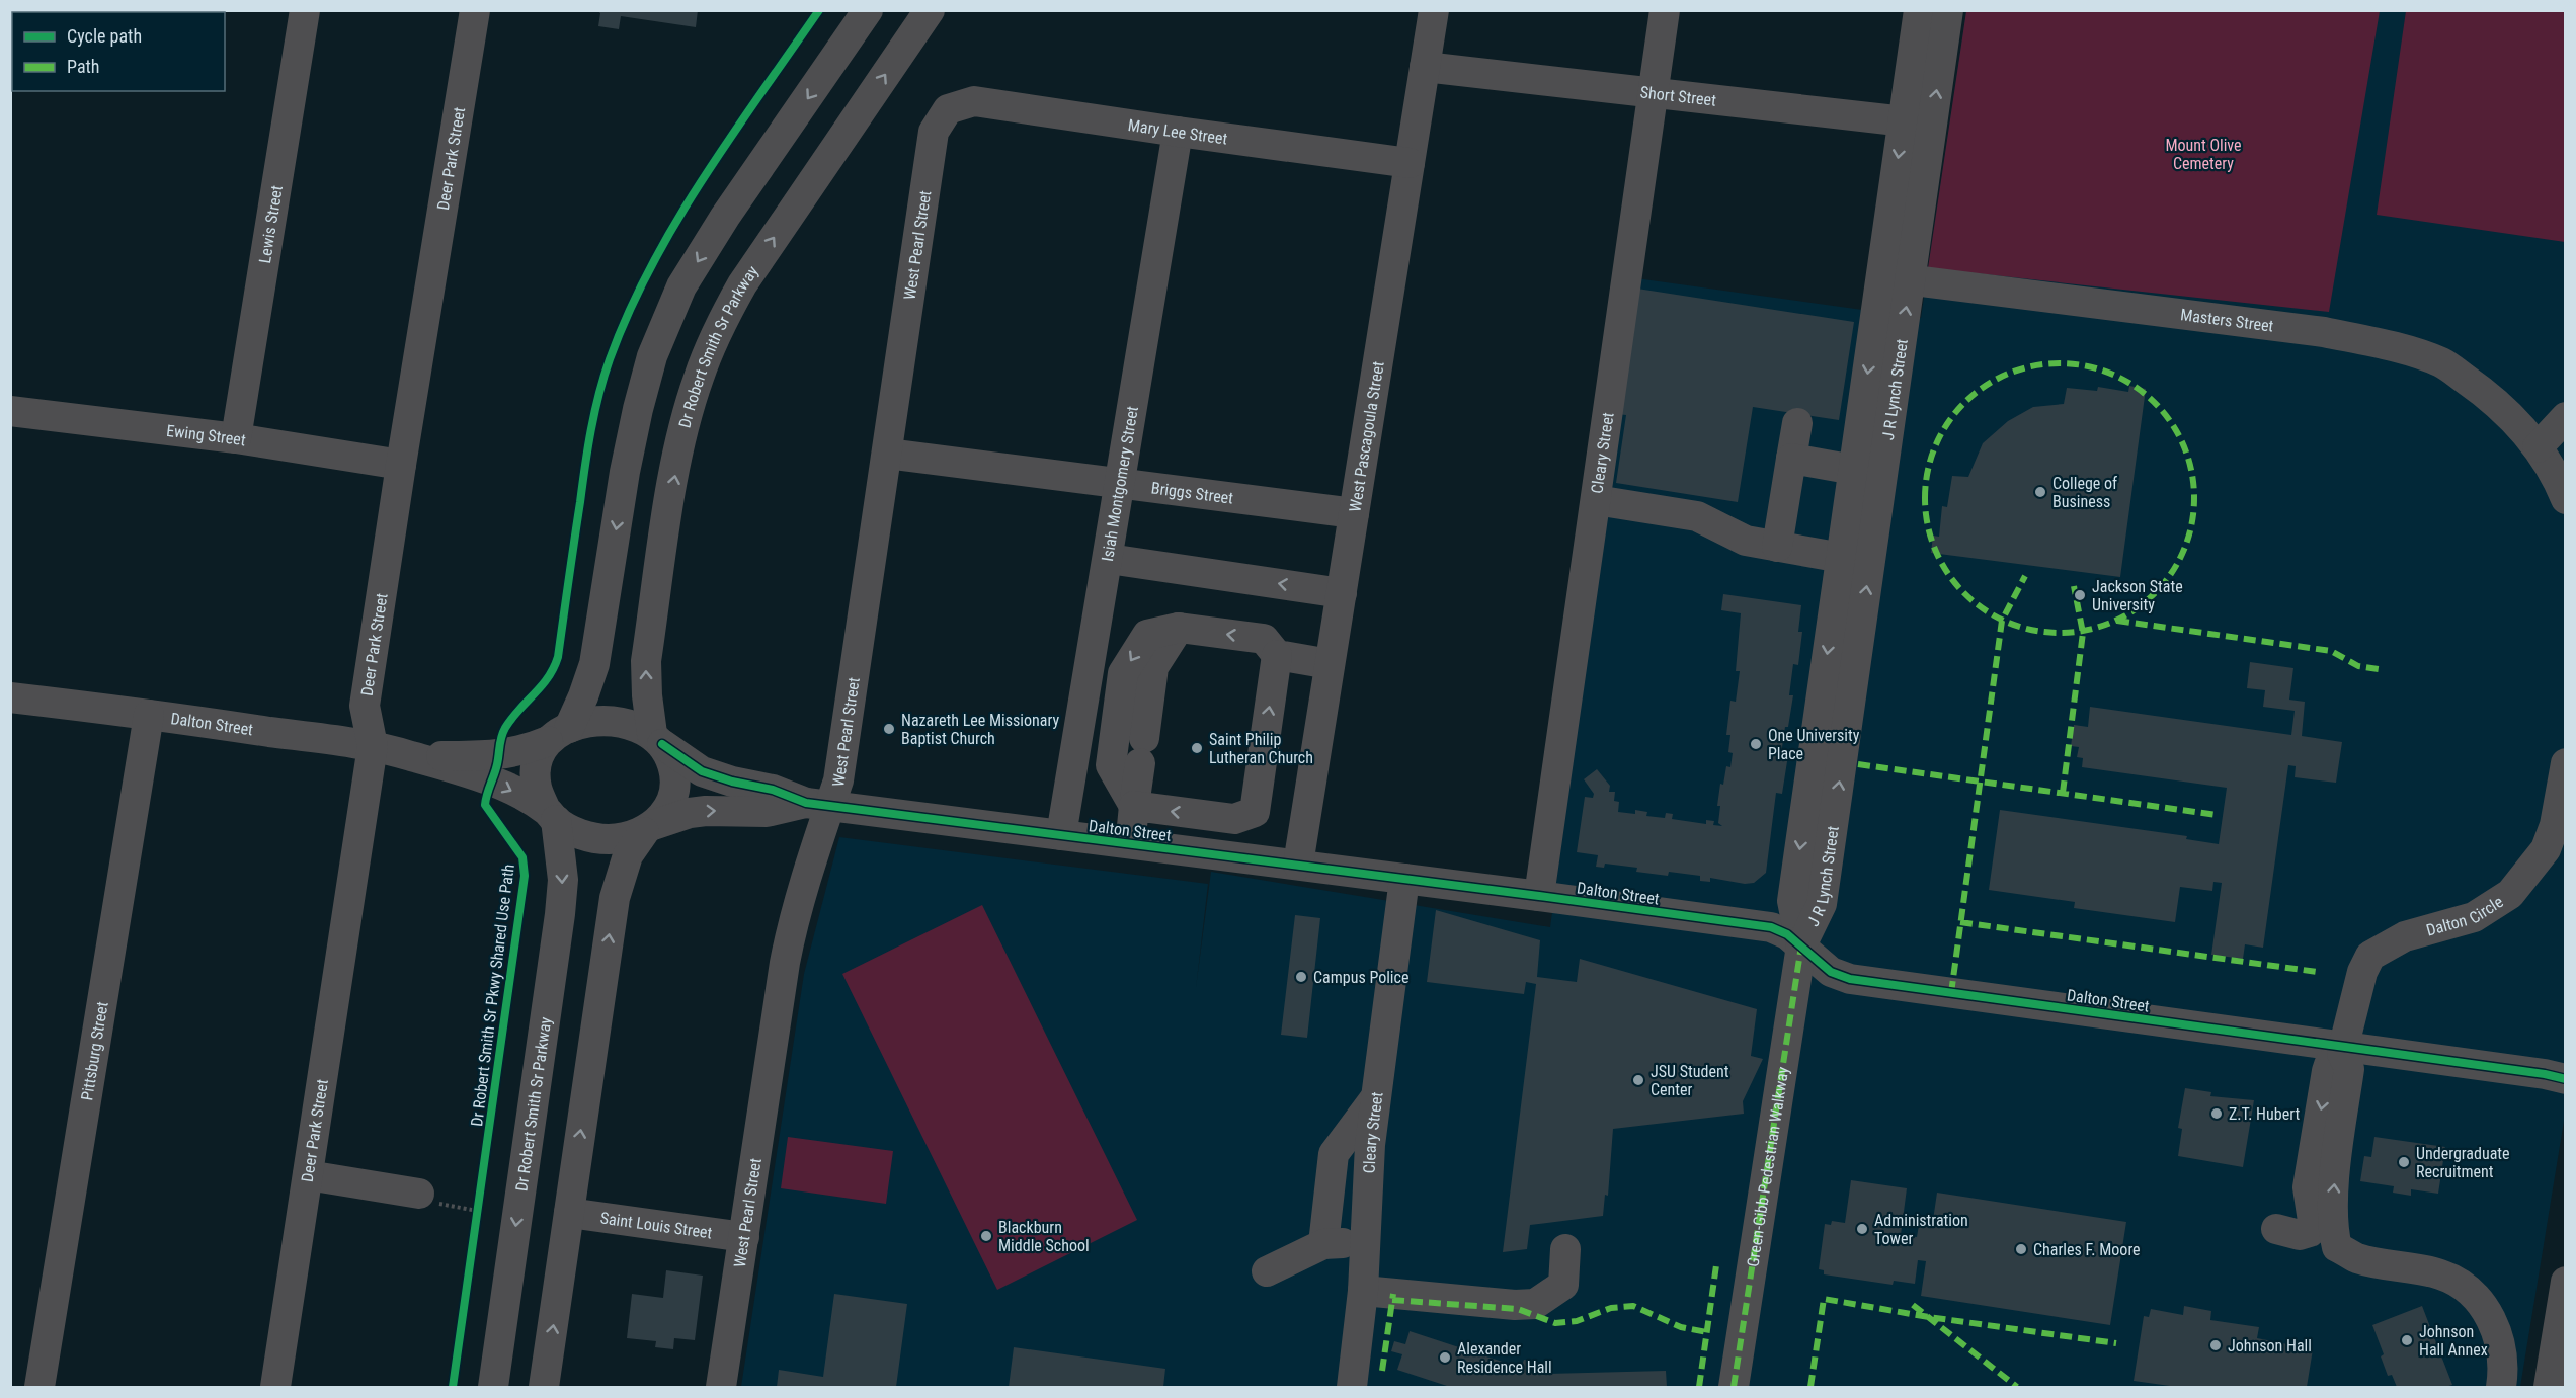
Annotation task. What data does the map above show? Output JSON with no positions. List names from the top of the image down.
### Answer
{
  "streets": {
    "street": [
      "Short Street",
      "Mary Lee Street",
      "Deer Park Street",
      "Lewis Street",
      "West Pearl Street",
      "Masters Street",
      "Dr Robert Smith Sr Parkway",
      "J R Lynch Street",
      "Ewing Street",
      "West Pascagoula Street",
      "Cleary Street",
      "Isiah Montgomery Street",
      "Briggs Street",
      "Dalton Street",
      "Dalton Circle",
      "Pittsburg Street",
      "Green-Gibb Pedestrian Walkway",
      "Saint Louis Street"
    ],
    "cycle path": ["Dr Robert Smith Sr Pkwy Shared Use Path"]
  },
  "crossings": [
    ["Short Street", "J R Lynch Street"],
    ["Short Street", "West Pascagoula Street"],
    ["Short Street", "Cleary Street"],
    ["Mary Lee Street", "West Pearl Street"],
    ["Mary Lee Street", "West Pascagoula Street"],
    ["Mary Lee Street", "Isiah Montgomery Street"],
    ["Deer Park Street", "Ewing Street"],
    ["Deer Park Street", "Dalton Street"],
    ["Lewis Street", "Ewing Street"],
    ["West Pearl Street", "Briggs Street"],
    ["West Pearl Street", "Dalton Street"],
    ["West Pearl Street", "Saint Louis Street"],
    ["Masters Street", "J R Lynch Street"],
    ["Dr Robert Smith Sr Parkway", "Dalton Street"],
    ["J R Lynch Street", "Dalton Street"],
    ["J R Lynch Street", "Green-Gibb Pedestrian Walkway"],
    ["West Pascagoula Street", "Briggs Street"],
    ["West Pascagoula Street", "Dalton Street"],
    ["Cleary Street", "Dalton Street"],
    ["Isiah Montgomery Street", "Briggs Street"],
    ["Isiah Montgomery Street", "Dalton Street"],
    ["Dalton Street", "Dalton Circle"],
    ["Dalton Street", "Pittsburg Street"],
    ["Dalton Street", "Green-Gibb Pedestrian Walkway"]
  ],
  "parks": ["Mount Olive Cemetery"],
  "places": [
    "College of Business",
    "Jackson State University",
    "Nazareth Lee Missionary Baptist Church",
    "One University Place",
    "Saint Philip Lutheran Church",
    "Campus Police",
    "JSU Student Center",
    "Z.T. Hubert",
    "Undergraduate Recruitment",
    "Administration Tower",
    "Blackburn Middle School",
    "Charles F. Moore",
    "Johnson Hall Annex",
    "Johnson Hall",
    "Alexander Residence Hall"
  ],
  "legend": ["Cycle path", "Path"]
}
